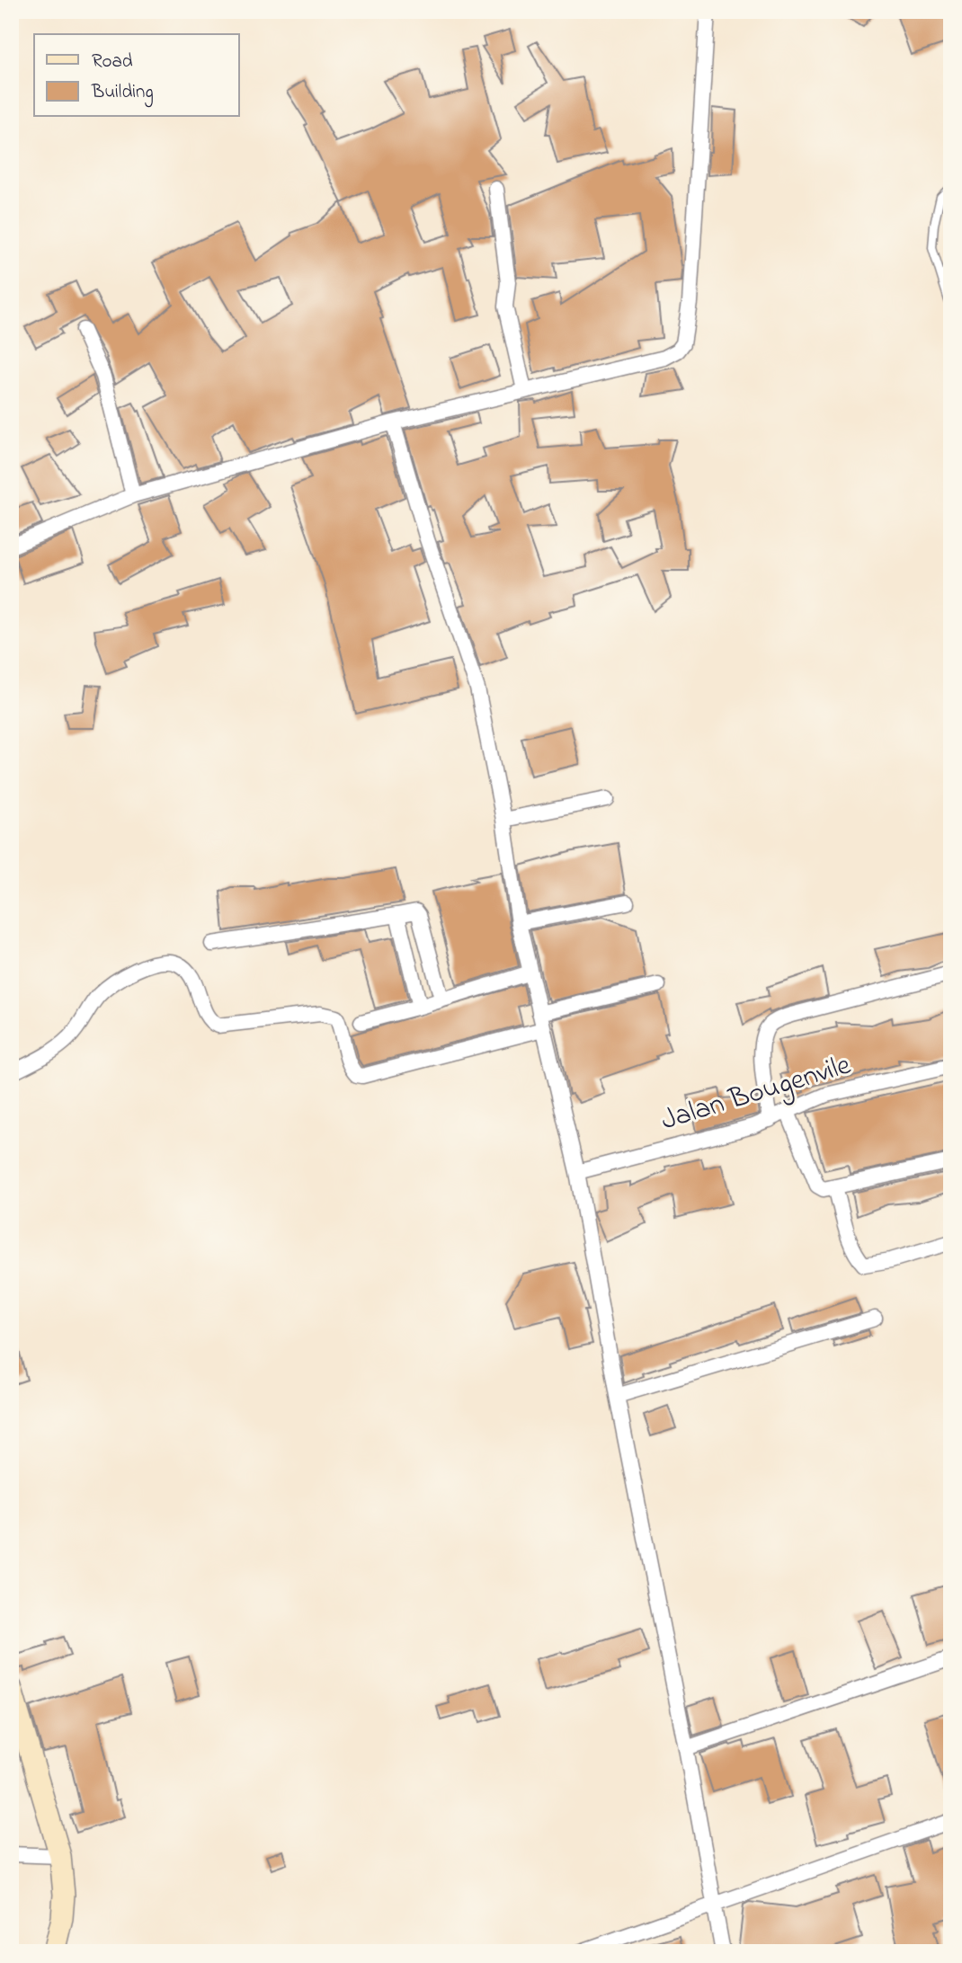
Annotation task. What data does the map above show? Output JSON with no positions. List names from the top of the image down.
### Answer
{
  "streets": {
    "street": ["Jalan Bougenvile"]
  },
  "legend": ["Road", "Building"]
}
